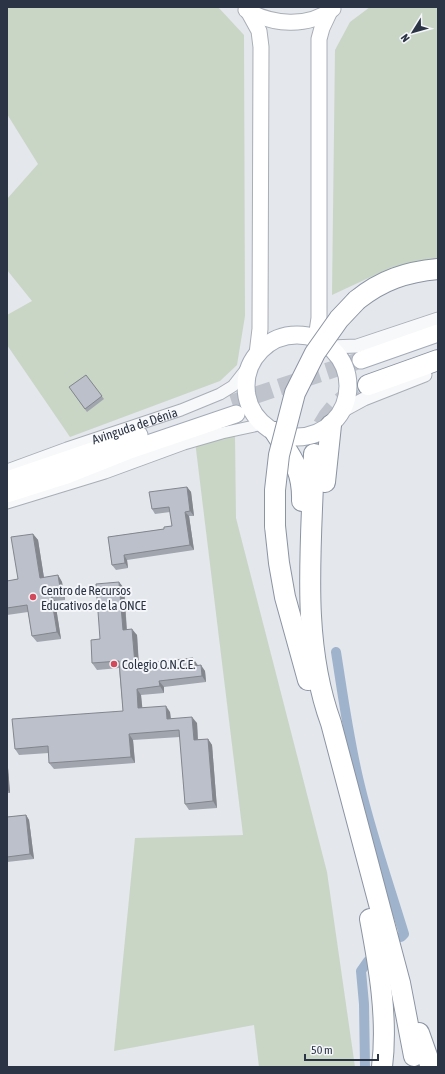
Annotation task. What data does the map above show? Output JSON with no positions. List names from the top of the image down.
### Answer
{
  "streets": {
    "main road": ["Avinguda de Dénia"]
  },
  "places": ["Centro de Recursos Educativos de la ONCE", "Colegio O.N.C.E."],
  "scale_bar": "50 m",
  "north": "bottom left"
}
